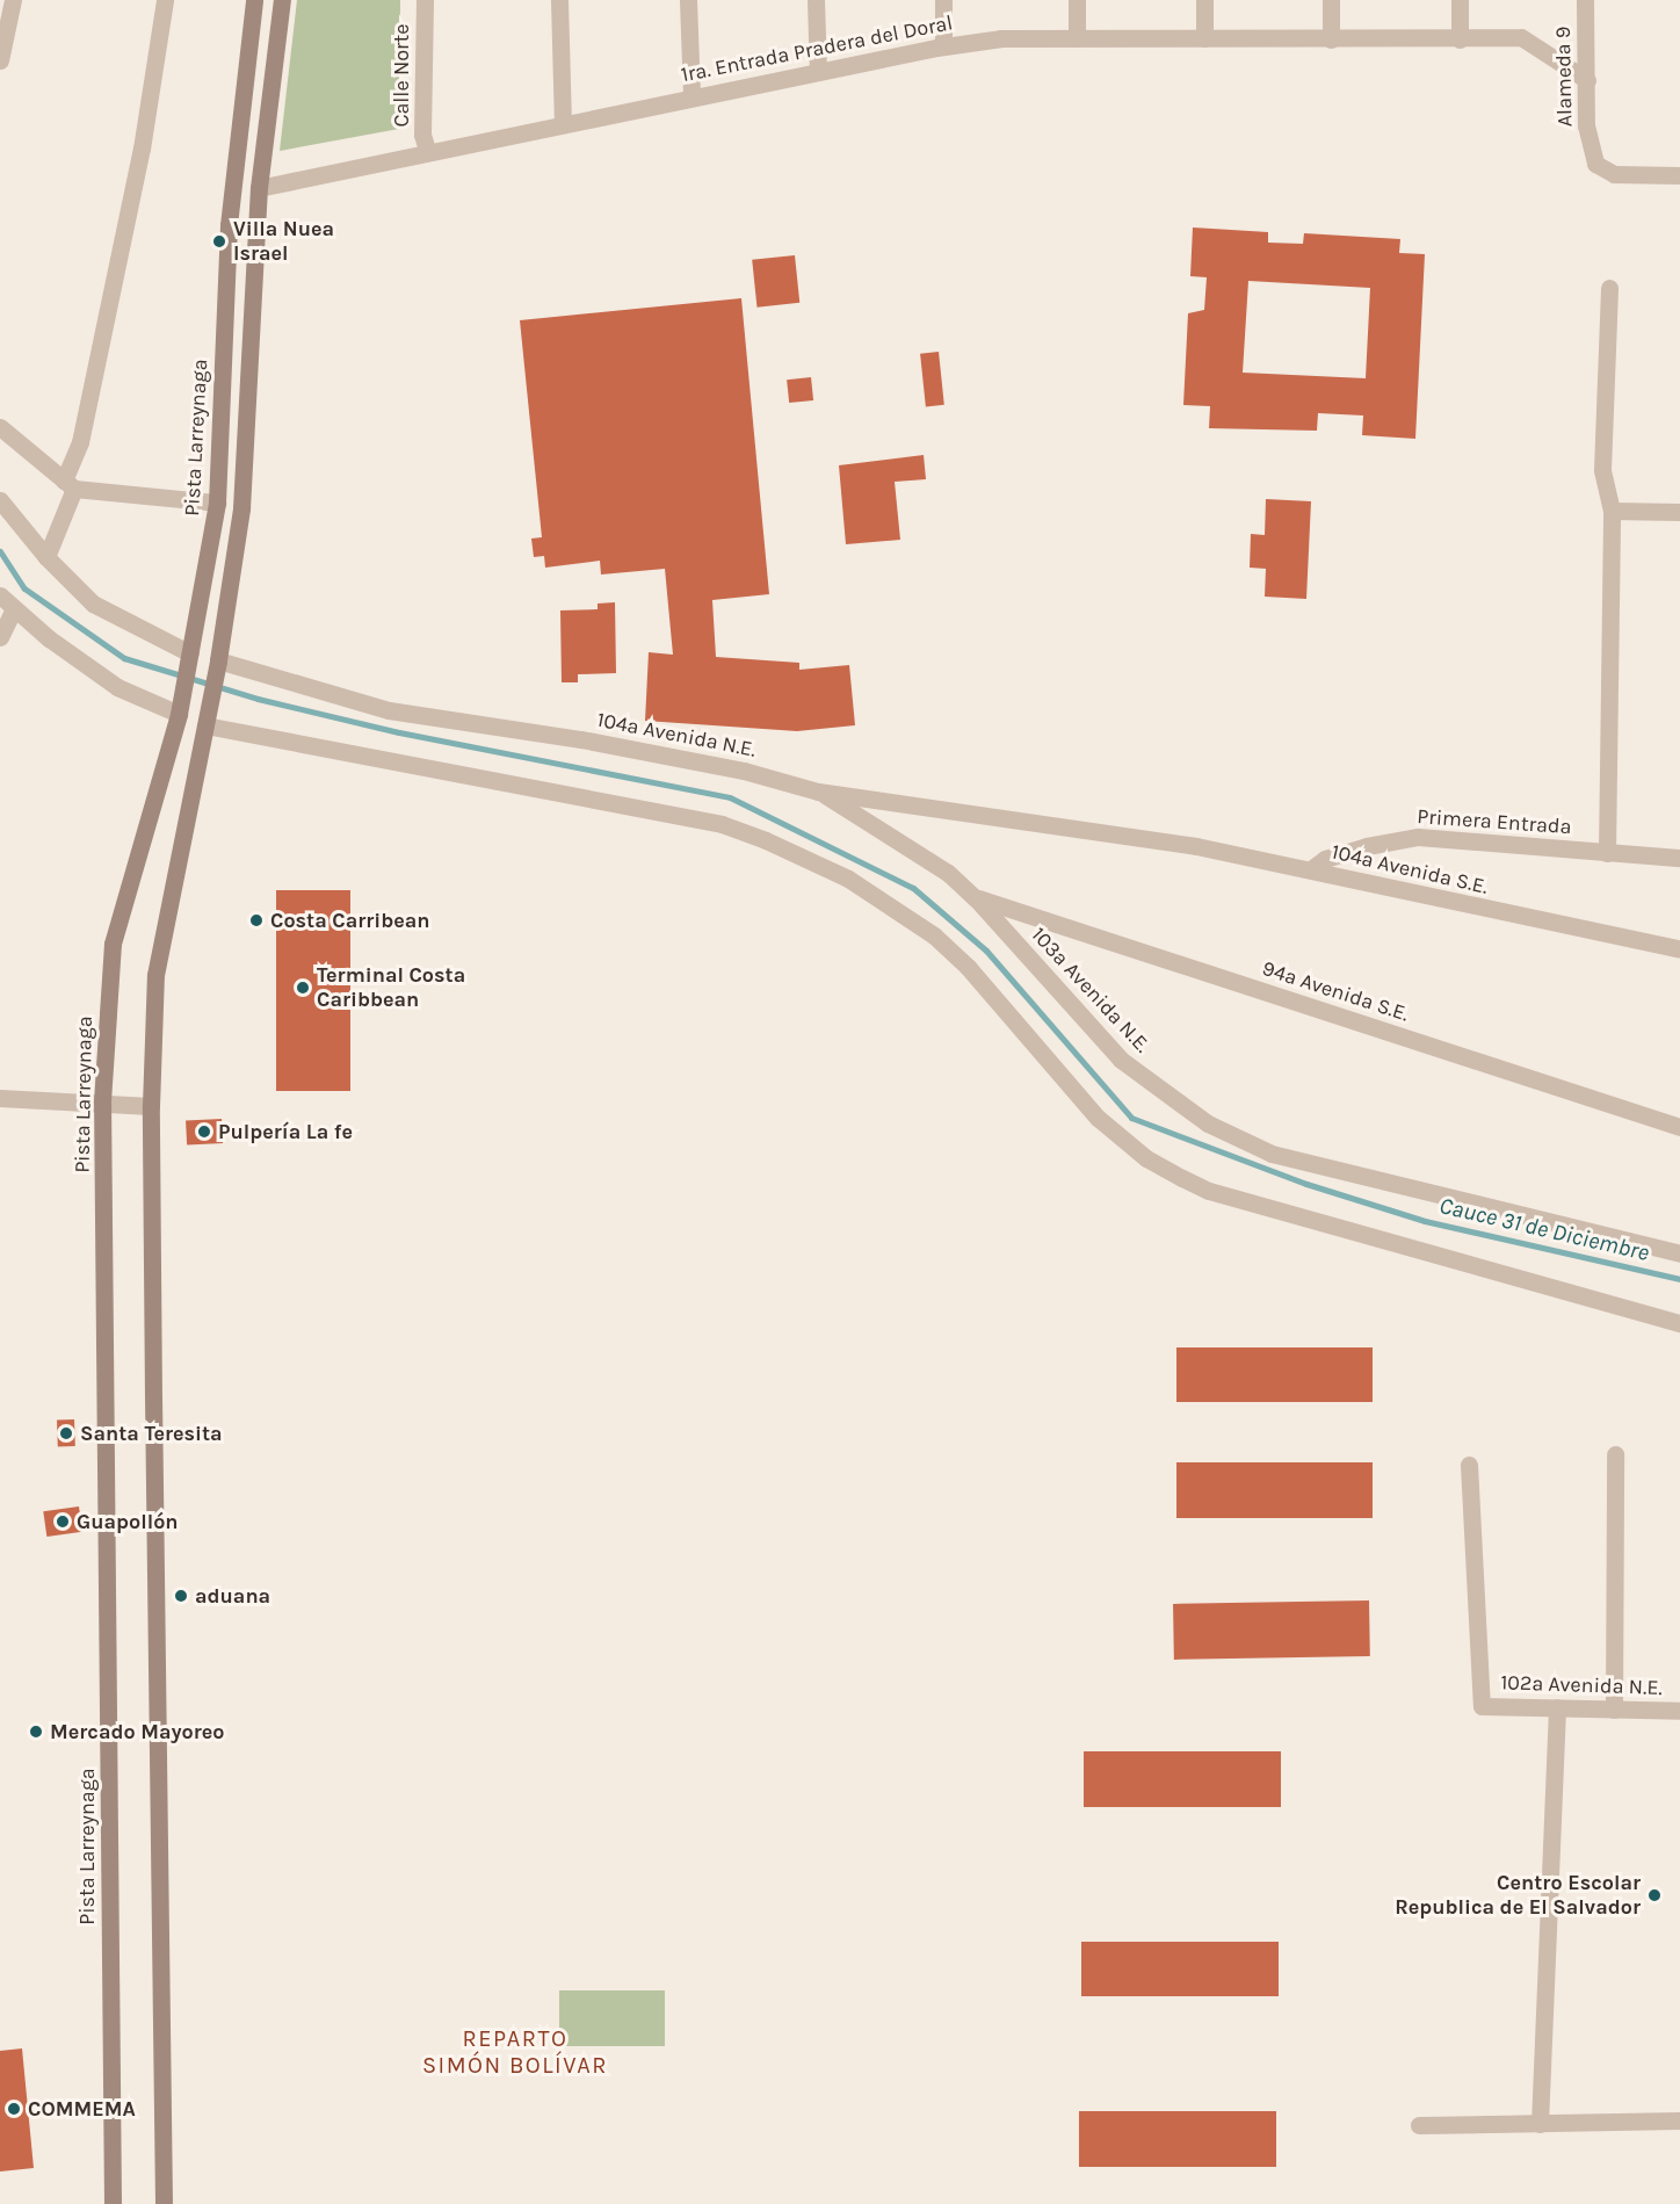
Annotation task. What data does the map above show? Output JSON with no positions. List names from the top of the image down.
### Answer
{
  "streets": {
    "main road": ["Pista Larreynaga"],
    "street": [
      "1ra. Entrada Pradera del Doral",
      "Calle Norte",
      "Alameda 9",
      "104a Avenida N.E.",
      "Primera Entrada",
      "104a Avenida S.E.",
      "103a Avenida N.E.",
      "94a Avenida S.E.",
      "102a Avenida N.E."
    ]
  },
  "crossings": [
    ["1ra. Entrada Pradera del Doral", "Calle Norte"],
    ["1ra. Entrada Pradera del Doral", "Alameda 9"],
    ["104a Avenida N.E.", "104a Avenida S.E."],
    ["104a Avenida N.E.", "103a Avenida N.E."],
    ["Primera Entrada", "104a Avenida S.E."],
    ["103a Avenida N.E.", "94a Avenida S.E."]
  ],
  "districts": ["REPARTO SIMÓN BOLÍVAR"],
  "water": ["Cauce 31 de Diciembre"],
  "places": [
    "Villa Nuea Israel",
    "Costa Carribean",
    "Terminal Costa Caribbean",
    "Pulpería La fe",
    "Santa Teresita",
    "Guapollón",
    "aduana",
    "Mercado Mayoreo",
    "Centro Escolar Republica de El Salvador",
    "COMMEMA"
  ]
}
